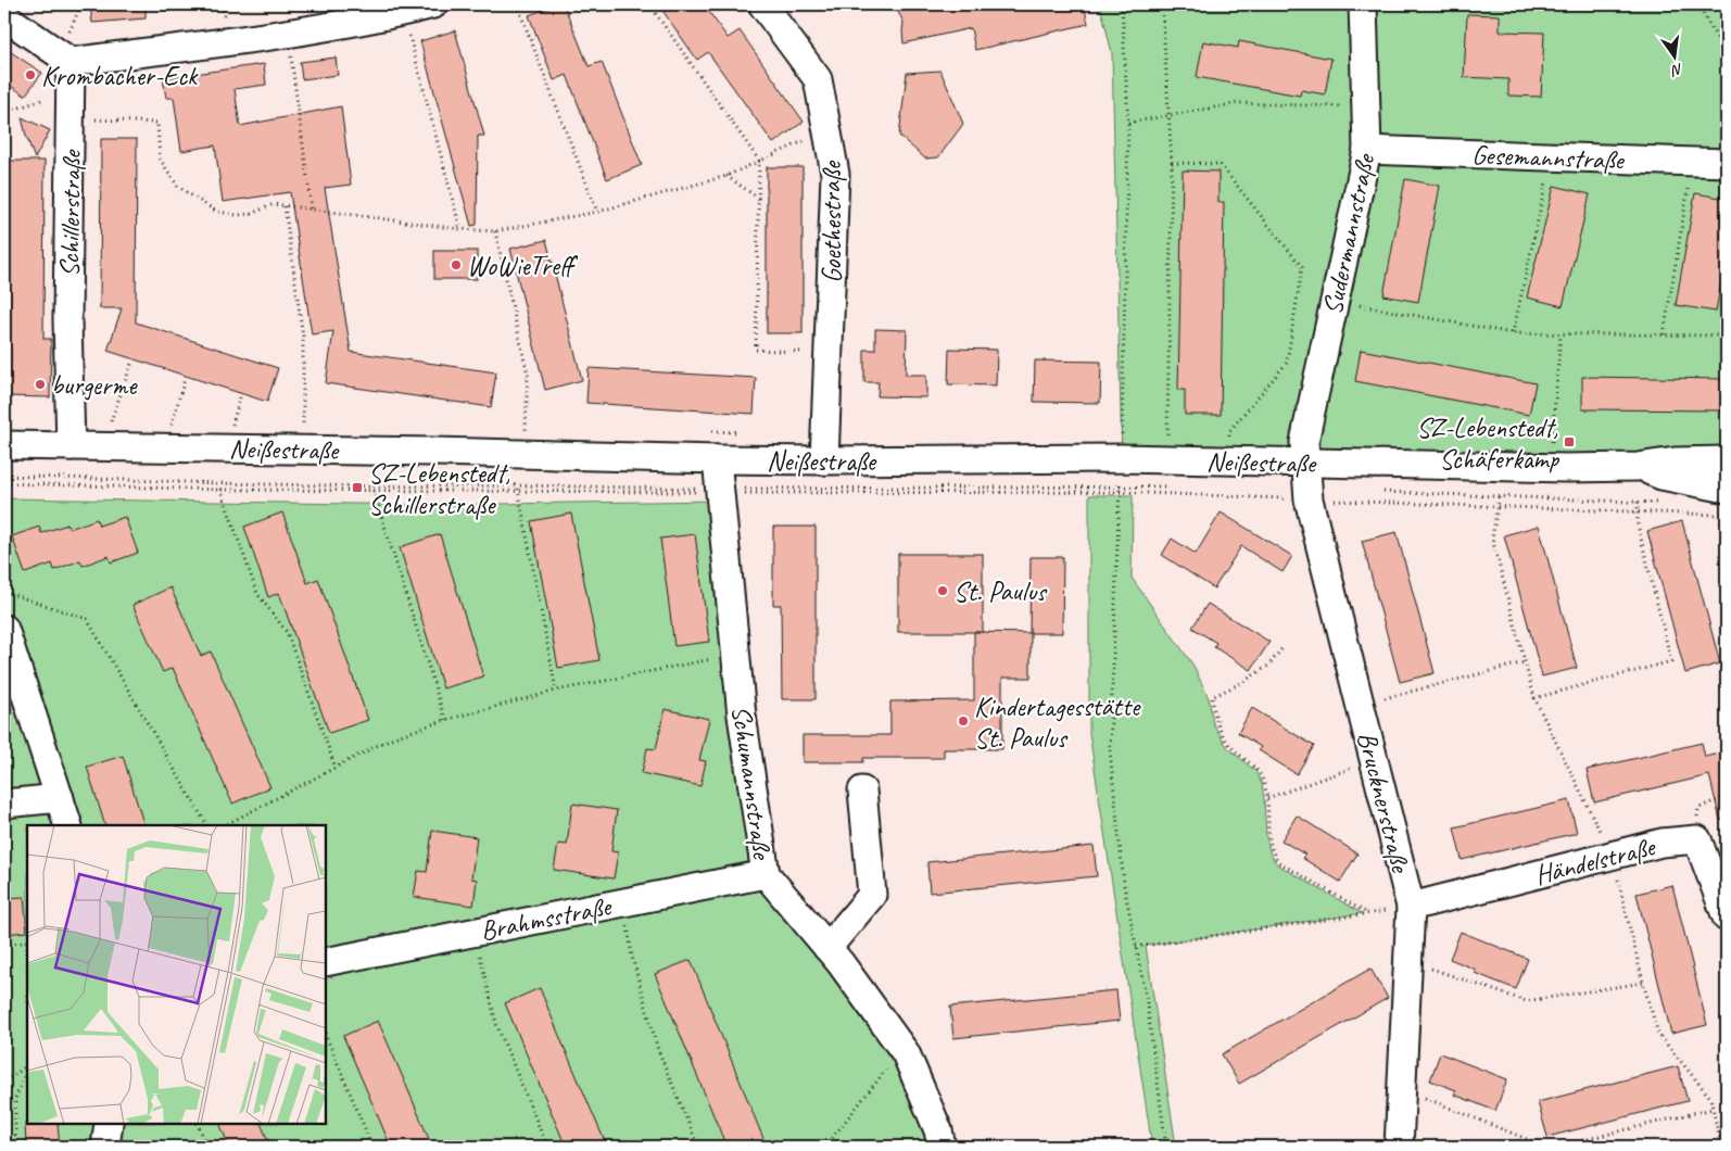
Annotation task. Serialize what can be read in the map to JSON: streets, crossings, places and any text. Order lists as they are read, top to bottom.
{
  "streets": {
    "street": [
      "Gesemannstraße",
      "Schillerstraße",
      "Goethestraße",
      "Sudermannstraße",
      "Neißestraße",
      "Schumannstraße",
      "Brucknerstraße",
      "Händelstraße",
      "Brahmsstraße"
    ]
  },
  "crossings": [
    ["Gesemannstraße", "Sudermannstraße"],
    ["Schillerstraße", "Neißestraße"],
    ["Goethestraße", "Neißestraße"],
    ["Sudermannstraße", "Neißestraße"],
    ["Sudermannstraße", "Brucknerstraße"],
    ["Neißestraße", "Schumannstraße"],
    ["Neißestraße", "Brucknerstraße"],
    ["Schumannstraße", "Brahmsstraße"],
    ["Brucknerstraße", "Händelstraße"]
  ],
  "places": {
    "other": [
      "Krombacher-Eck",
      "WoWieTreff",
      "burgerme",
      "St. Paulus",
      "Kindertagesstätte St. Paulus"
    ],
    "transit": ["SZ-Lebenstedt, Schäferkamp", "SZ-Lebenstedt, Schillerstraße"]
  },
  "north": "bottom"
}
